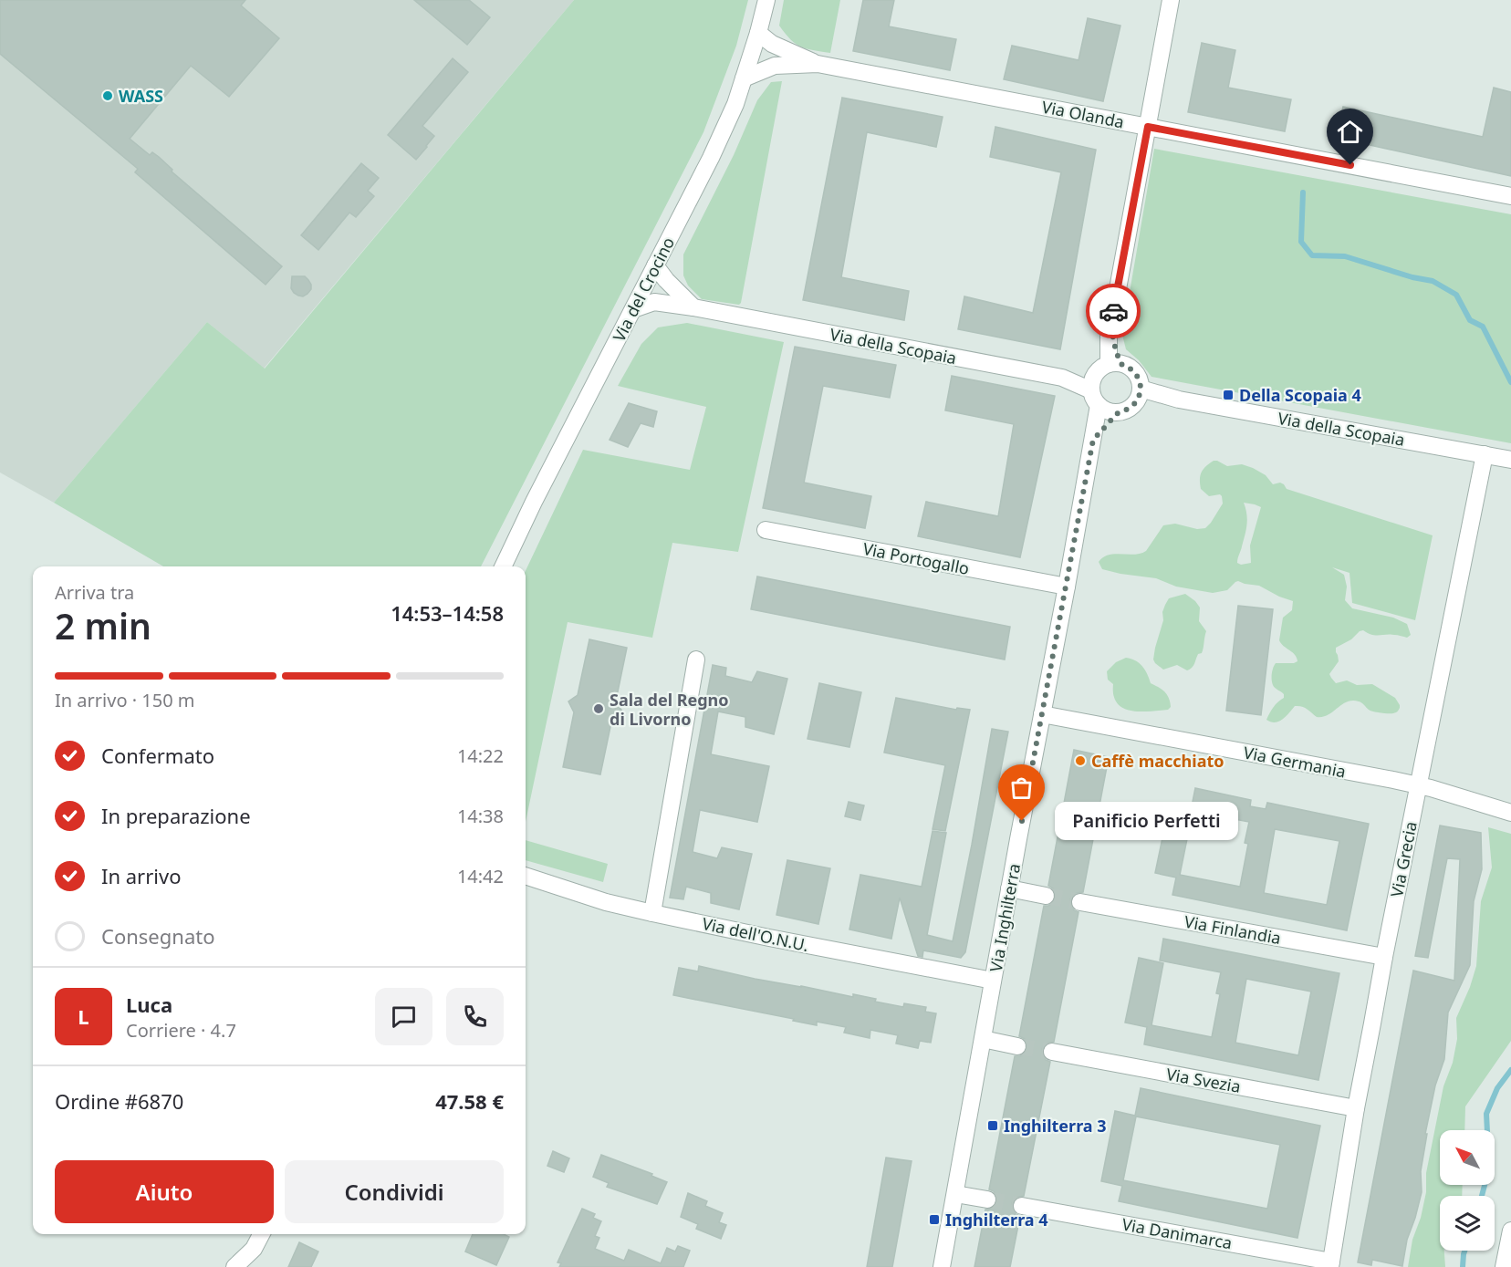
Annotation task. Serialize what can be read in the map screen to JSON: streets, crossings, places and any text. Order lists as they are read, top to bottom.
{
  "streets": {
    "street": [
      "Via Olanda",
      "Via del Crocino",
      "Via della Scopaia",
      "Via Portogallo",
      "Via Germania",
      "Via Grecia",
      "Via Inghilterra",
      "Via Finlandia",
      "Via dell'O.N.U.",
      "Via Svezia",
      "Via Danimarca"
    ]
  },
  "crossings": [
    ["Via Olanda", "Via del Crocino"],
    ["Via Olanda", "Via Inghilterra"],
    ["Via del Crocino", "Via della Scopaia"],
    ["Via della Scopaia", "Via Grecia"],
    ["Via della Scopaia", "Via Inghilterra"],
    ["Via Portogallo", "Via Inghilterra"],
    ["Via Germania", "Via Grecia"],
    ["Via Germania", "Via Inghilterra"],
    ["Via Grecia", "Via Finlandia"],
    ["Via Grecia", "Via Svezia"],
    ["Via Grecia", "Via Danimarca"],
    ["Via Inghilterra", "Via dell'O.N.U."]
  ],
  "places": {
    "other": [
      "WASS",
      "Sala del Regno di Livorno",
      "Caffè macchiato",
      "Panificio Perfetti"
    ],
    "transit": ["Della Scopaia 4", "Inghilterra 3", "Inghilterra 4"]
  },
  "north": "top left",
  "page": {
    "heading": ["2 min", "Arriva tra", "14:53–14:58"],
    "panel": [
      "Luca",
      "Corriere · 4.7",
      "Ordine #6870",
      "47.58 €"
    ],
    "bar": "In arrivo · 150 m",
    "list": [
      ["Confermato", "14:22"],
      ["In preparazione", "14:38"],
      ["In arrivo", "14:42"],
      "Consegnato"
    ],
    "bubble": "Panificio Perfetti",
    "round": "L",
    "buttons": ["Aiuto", "Condividi"]
  }
}
